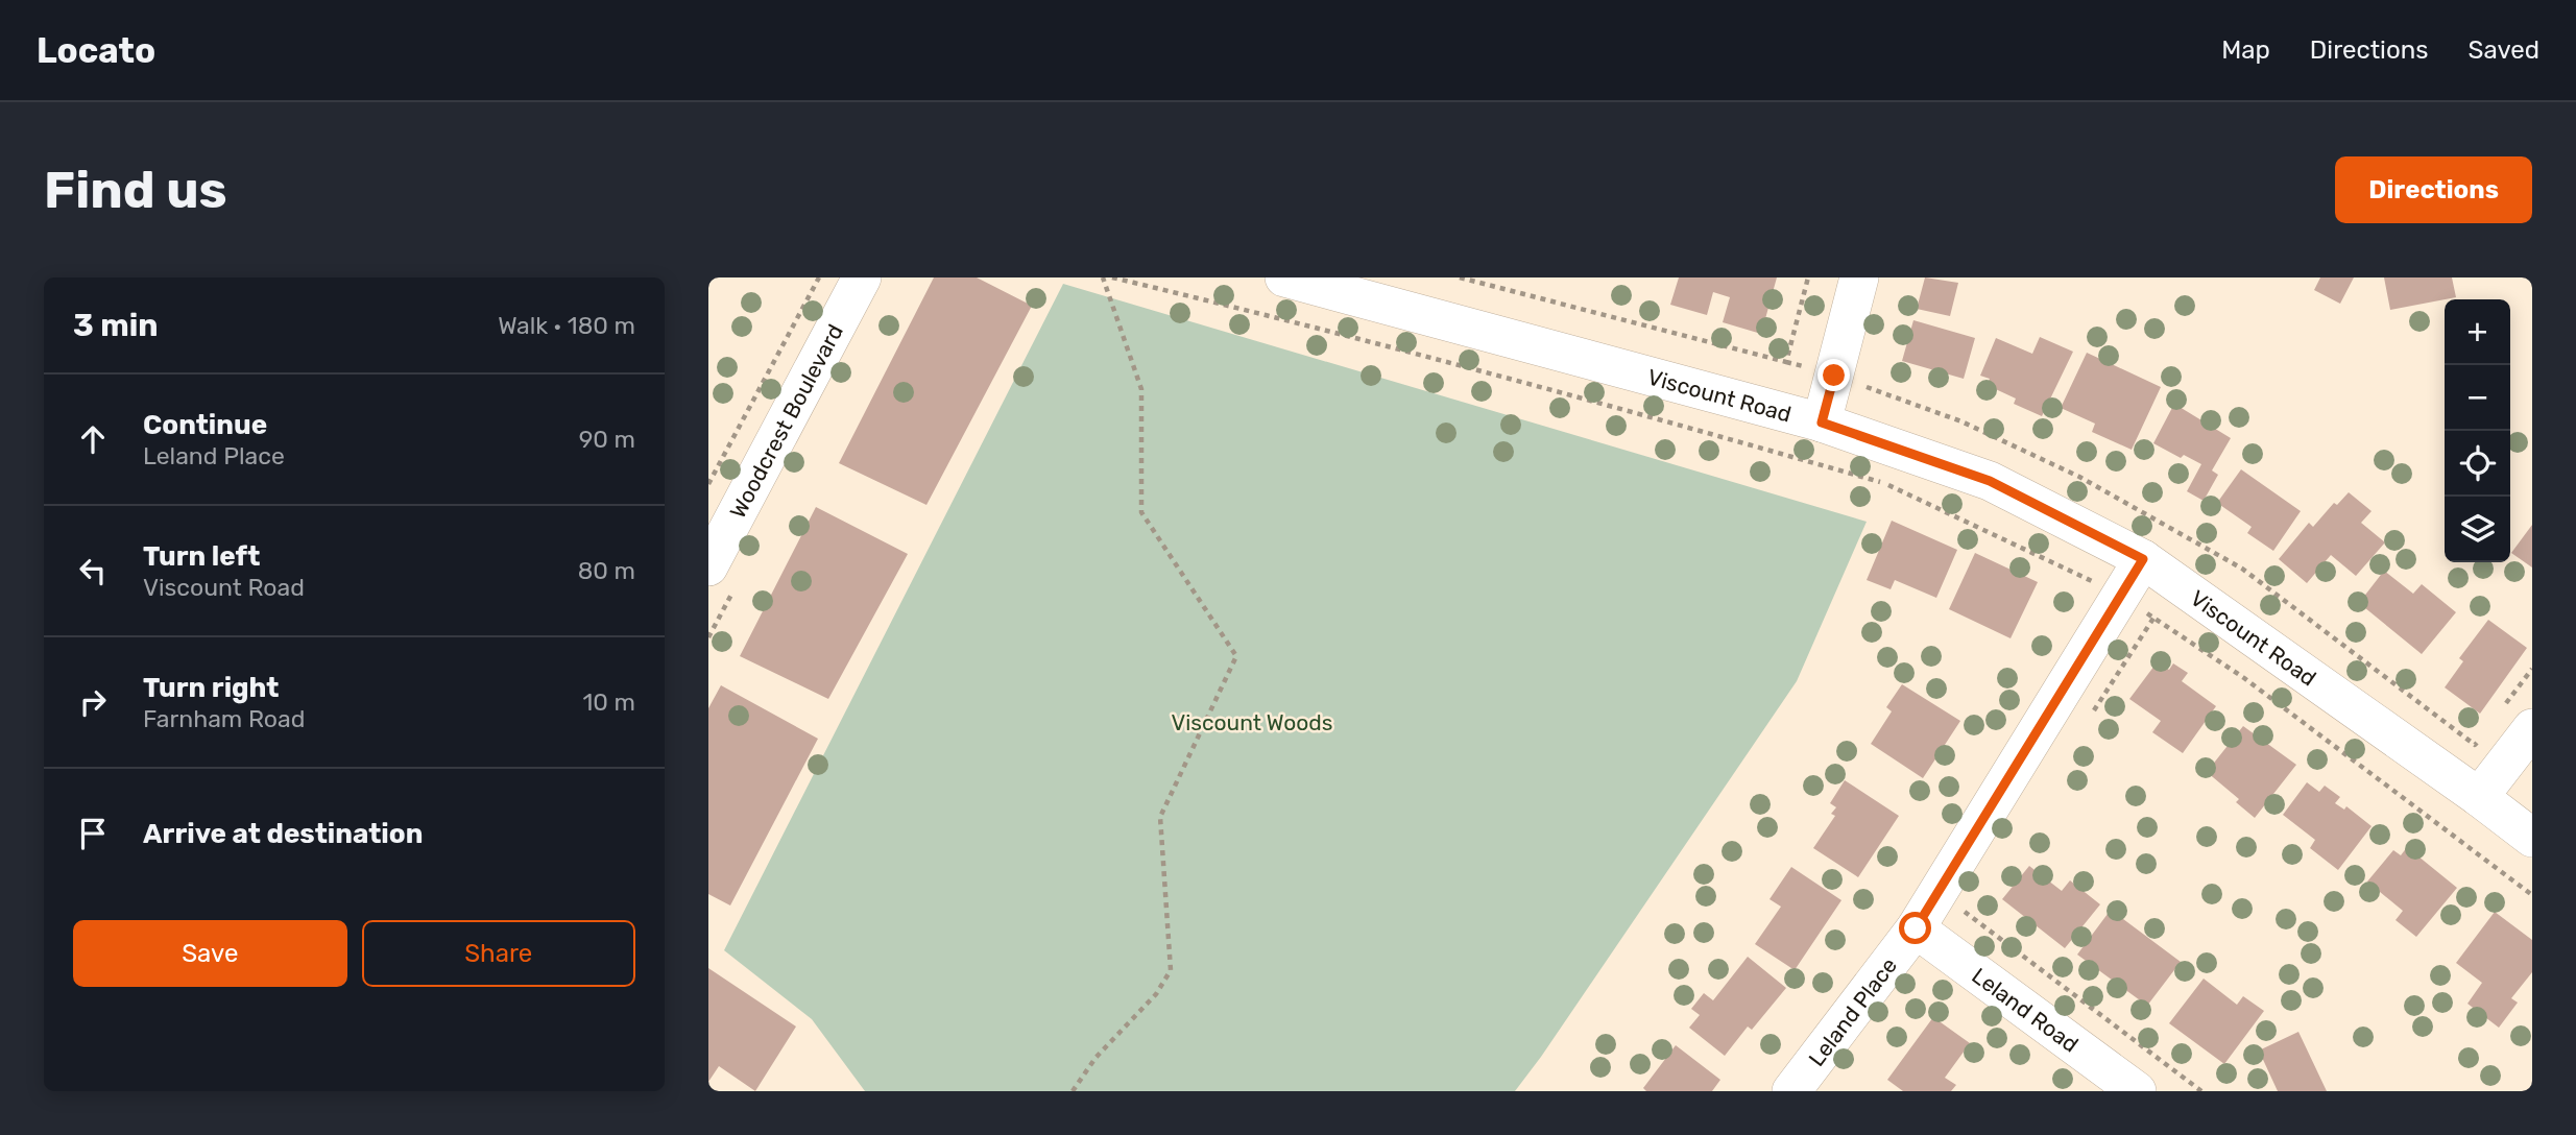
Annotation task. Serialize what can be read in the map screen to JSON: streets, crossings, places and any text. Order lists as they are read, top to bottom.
{
  "streets": {
    "street": [
      "Viscount Road",
      "Woodcrest Boulevard",
      "Leland Road",
      "Leland Place"
    ]
  },
  "crossings": [
    ["Viscount Road", "Leland Place"],
    ["Leland Road", "Leland Place"]
  ],
  "parks": ["Viscount Woods"],
  "page": {
    "header": "Locato",
    "nav": ["Map", "Directions", "Saved"],
    "buttons": [
      "Directions",
      ["Save", "Share"]
    ],
    "title": "Find us",
    "heading": ["3 min", "Walk · 180 m"],
    "map_buttons": ["+", "−"],
    "list": [
      ["Continue", "Leland Place", "90 m"],
      ["Turn left", "Viscount Road", "80 m"],
      ["Turn right", "Farnham Road", "10 m"],
      "Arrive at destination"
    ]
  }
}
